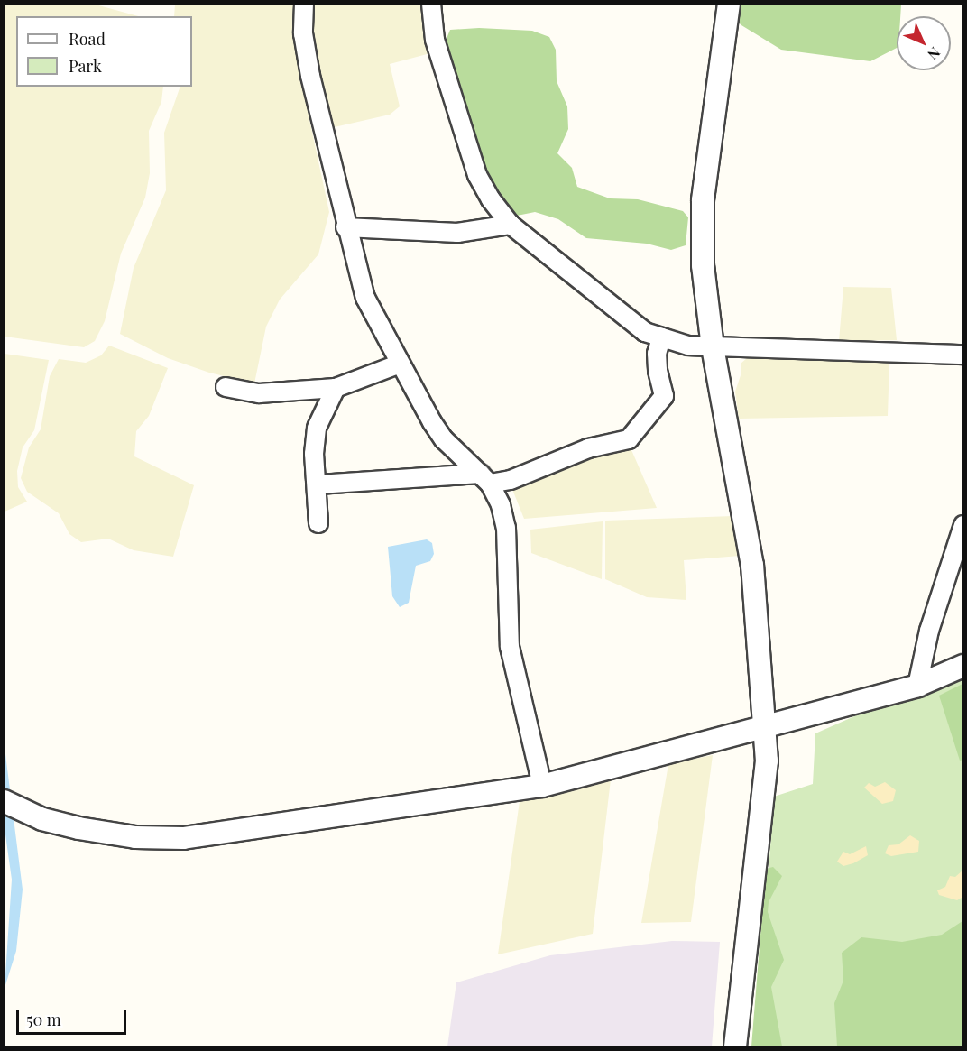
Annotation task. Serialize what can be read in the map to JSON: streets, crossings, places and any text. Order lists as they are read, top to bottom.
{
  "legend": ["Road", "Park"],
  "scale_bar": "50 m",
  "north": "bottom right"
}
